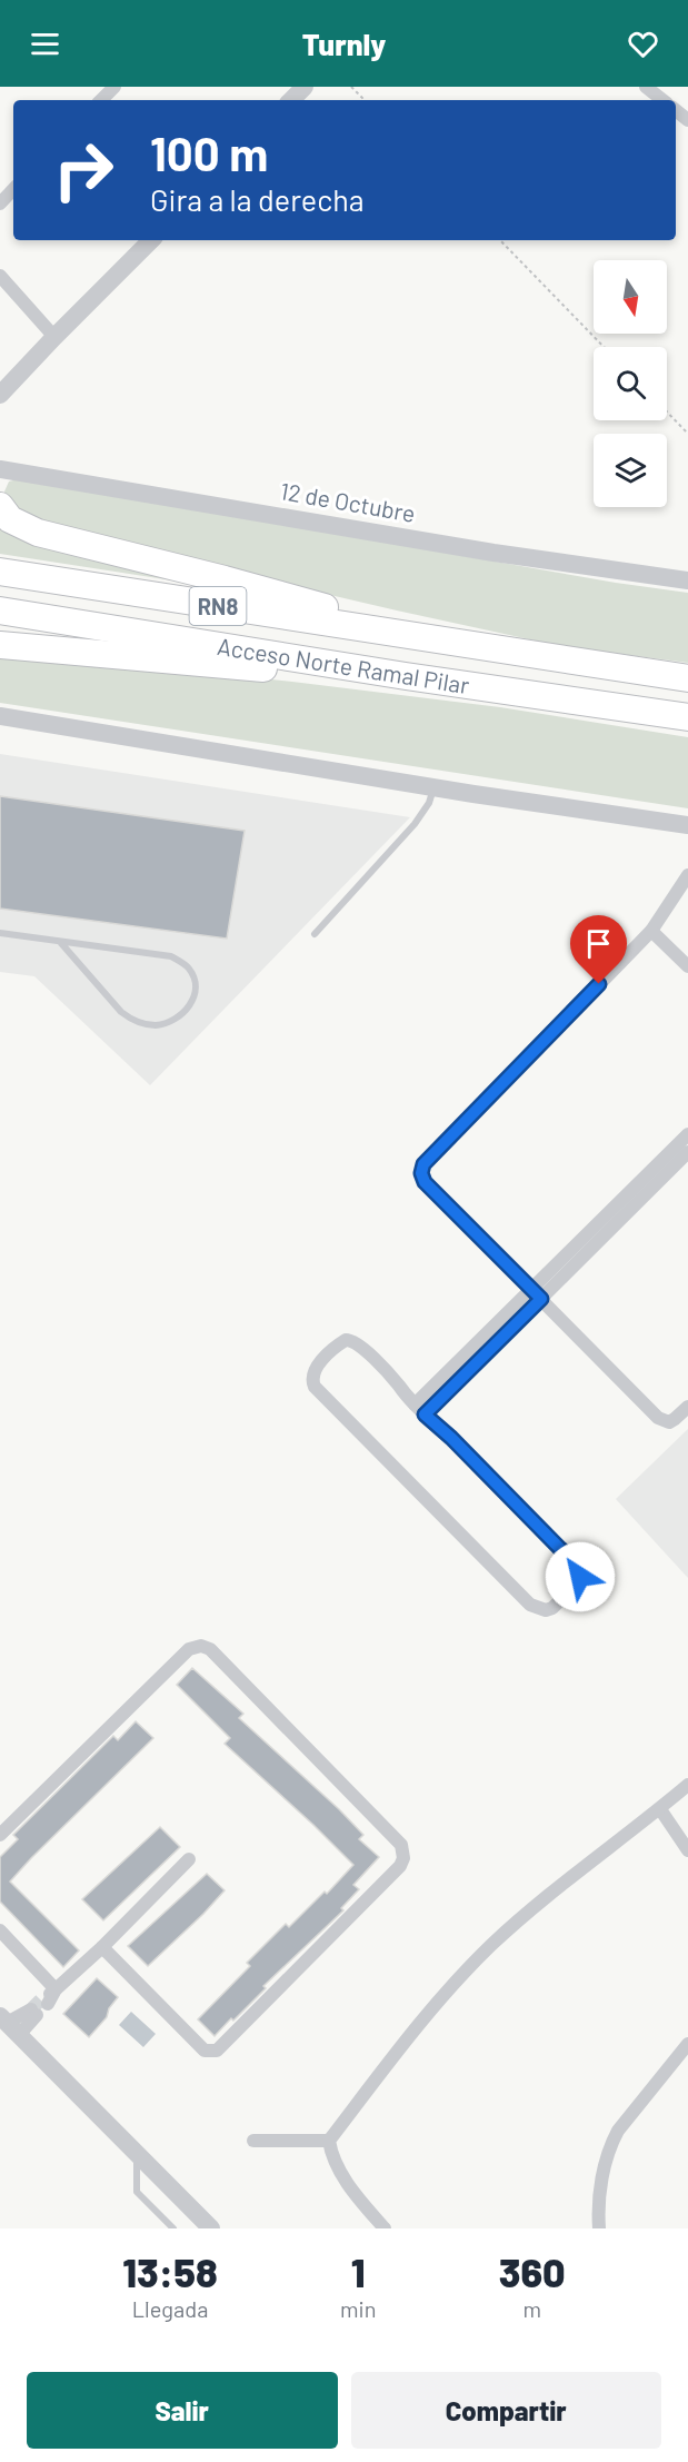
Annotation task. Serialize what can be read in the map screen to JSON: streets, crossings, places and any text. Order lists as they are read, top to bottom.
{
  "streets": {
    "highway": ["RN8", "Acceso Norte Ramal Pilar"],
    "street": ["12 de Octubre"]
  },
  "north": "bottom",
  "page": {
    "header": "Turnly",
    "turn": ["100 m", "Gira a la derecha"],
    "eta": [
      "13:58",
      "Llegada",
      "1",
      "min",
      "360",
      "m"
    ],
    "buttons": ["Salir", "Compartir"]
  }
}
